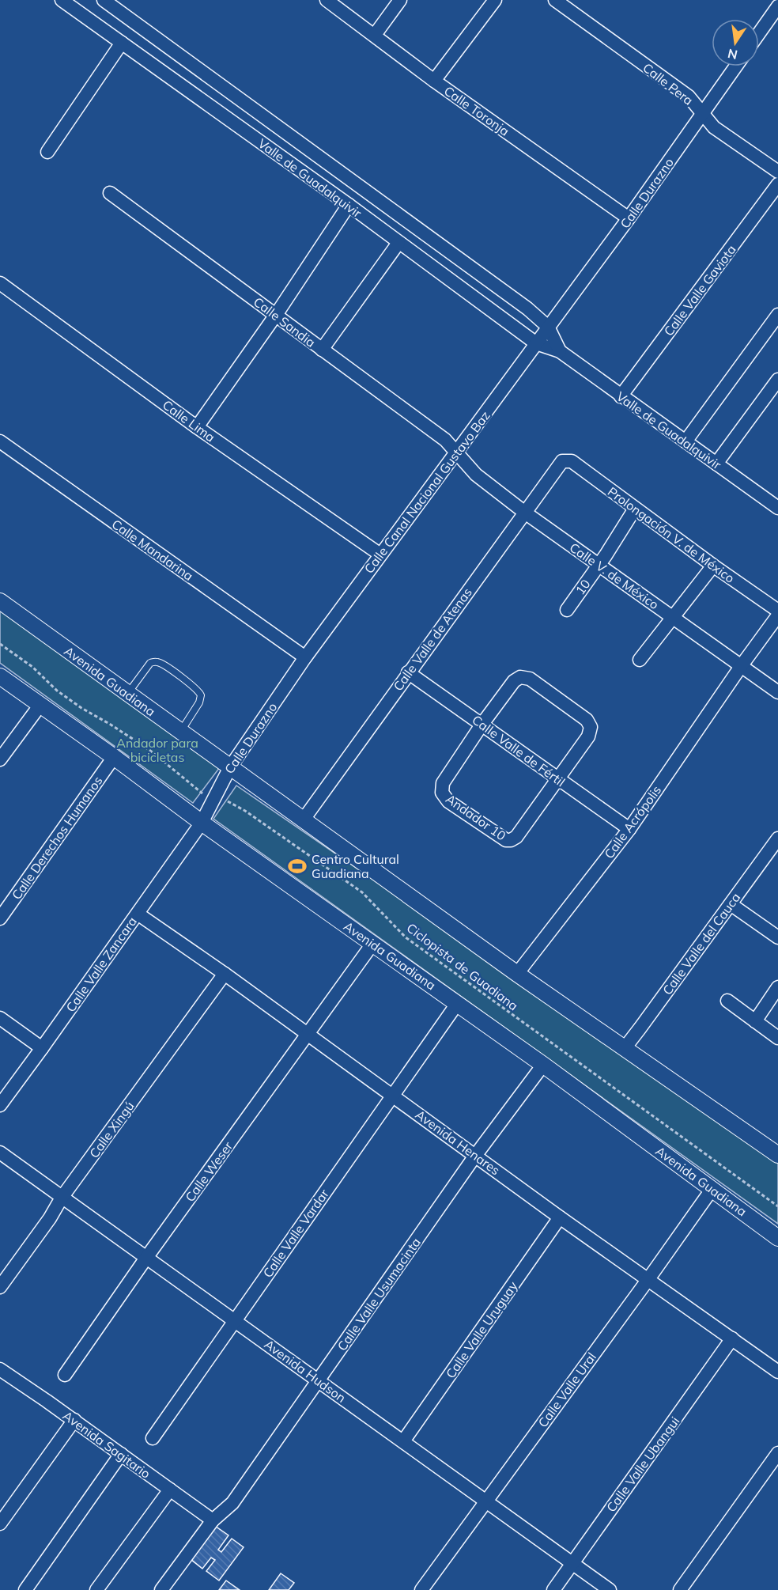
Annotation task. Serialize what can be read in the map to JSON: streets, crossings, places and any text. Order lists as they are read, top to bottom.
{
  "streets": {
    "street": [
      "Calle Pera",
      "Calle Toronja",
      "Valle de Guadalquivir",
      "Calle Durazno",
      "Calle Valle Gaviota",
      "Calle Sandia",
      "Calle Lima",
      "Calle Canal Nacional Gustavo Baz",
      "Prolongación V. de México",
      "Calle Mandarina",
      "Calle V. de México",
      "10",
      "Calle Valle de Atenas",
      "Avenida Guadiana",
      "Calle Valle de Fértil",
      "Andador 10",
      "Calle Acrópolis",
      "Calle Derechos Humanos",
      "Calle Valle del Cauca",
      "Calle Valle Zancara",
      "Calle Xingú",
      "Avenida Henares",
      "Calle Weser",
      "Calle Valle Vardar",
      "Calle Valle Usumacinta",
      "Calle Valle Uruguay",
      "Avenida Hudson",
      "Calle Valle Ural",
      "Avenida Sagitario",
      "Calle Valle Ubangui"
    ],
    "path": ["Ciclopista de Guadiana"]
  },
  "crossings": [
    ["Calle Pera", "Calle Durazno"],
    ["Calle Toronja", "Calle Durazno"],
    ["Valle de Guadalquivir", "Calle Durazno"],
    ["Valle de Guadalquivir", "Calle Valle Gaviota"],
    ["Valle de Guadalquivir", "Calle Canal Nacional Gustavo Baz"],
    ["Calle Durazno", "Calle Canal Nacional Gustavo Baz"],
    ["Calle Durazno", "Calle Mandarina"],
    ["Calle Durazno", "Avenida Guadiana"],
    ["Calle Durazno", "Calle Valle Zancara"],
    ["Calle Durazno", "Ciclopista de Guadiana"],
    ["Calle Sandia", "Calle Canal Nacional Gustavo Baz"],
    ["Calle Sandia", "Calle V. de México"],
    ["Calle Lima", "Calle Canal Nacional Gustavo Baz"],
    ["Calle Canal Nacional Gustavo Baz", "Calle Mandarina"],
    ["Calle Canal Nacional Gustavo Baz", "Calle V. de México"],
    ["Prolongación V. de México", "10"],
    ["Prolongación V. de México", "Calle Valle de Atenas"],
    ["Calle V. de México", "10"],
    ["Calle V. de México", "Calle Valle de Atenas"],
    ["Calle V. de México", "Calle Acrópolis"],
    ["Calle Valle de Atenas", "Avenida Guadiana"],
    ["Calle Valle de Atenas", "Calle Valle de Fértil"],
    ["Avenida Guadiana", "Calle Acrópolis"],
    ["Avenida Guadiana", "Calle Derechos Humanos"],
    ["Avenida Guadiana", "Calle Valle del Cauca"],
    ["Avenida Guadiana", "Calle Valle Zancara"],
    ["Avenida Guadiana", "Calle Weser"],
    ["Avenida Guadiana", "Calle Valle Vardar"],
    ["Avenida Guadiana", "Calle Valle Usumacinta"],
    ["Avenida Guadiana", "Calle Valle Ural"],
    ["Calle Valle de Fértil", "Andador 10"],
    ["Calle Valle de Fértil", "Calle Acrópolis"],
    ["Calle Valle Zancara", "Avenida Henares"],
    ["Calle Xingú", "Avenida Henares"],
    ["Calle Xingú", "Avenida Hudson"],
    ["Avenida Henares", "Calle Weser"],
    ["Avenida Henares", "Calle Valle Vardar"],
    ["Avenida Henares", "Calle Valle Usumacinta"],
    ["Avenida Henares", "Calle Valle Uruguay"],
    ["Avenida Henares", "Calle Valle Ural"],
    ["Avenida Henares", "Calle Valle Ubangui"],
    ["Calle Weser", "Avenida Hudson"],
    ["Calle Valle Vardar", "Avenida Hudson"],
    ["Calle Valle Usumacinta", "Avenida Hudson"],
    ["Calle Valle Usumacinta", "Avenida Sagitario"],
    ["Calle Valle Uruguay", "Avenida Hudson"],
    ["Avenida Hudson", "Calle Valle Ural"],
    ["Avenida Hudson", "Calle Valle Ubangui"]
  ],
  "parks": ["Andador para bicicletas"],
  "places": {
    "sports": ["Centro Cultural Guadiana"]
  },
  "north": "bottom"
}
